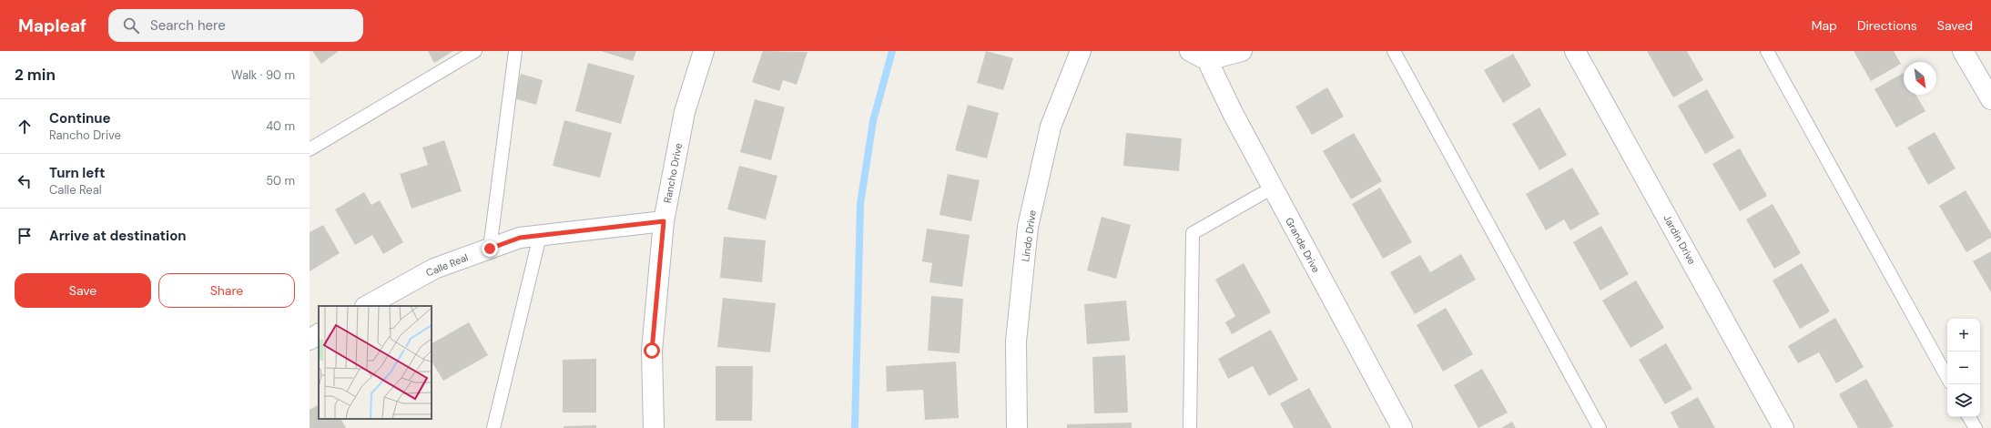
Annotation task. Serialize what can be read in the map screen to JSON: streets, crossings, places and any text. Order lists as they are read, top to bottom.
{
  "streets": {
    "street": [
      "Rancho Drive",
      "Lindo Drive",
      "Jardin Drive",
      "Grande Drive",
      "Calle Real"
    ]
  },
  "crossings": [
    ["Rancho Drive", "Calle Real"]
  ],
  "north": "bottom right",
  "page": {
    "header": "Mapleaf",
    "search": "Search here",
    "nav": ["Map", "Directions", "Saved"],
    "heading": ["2 min", "Walk · 90 m"],
    "list": [
      ["Continue", "Rancho Drive", "40 m"],
      ["Turn left", "Calle Real", "50 m"],
      "Arrive at destination"
    ],
    "buttons": ["Save", "Share"],
    "map_buttons": ["+", "−"]
  }
}
